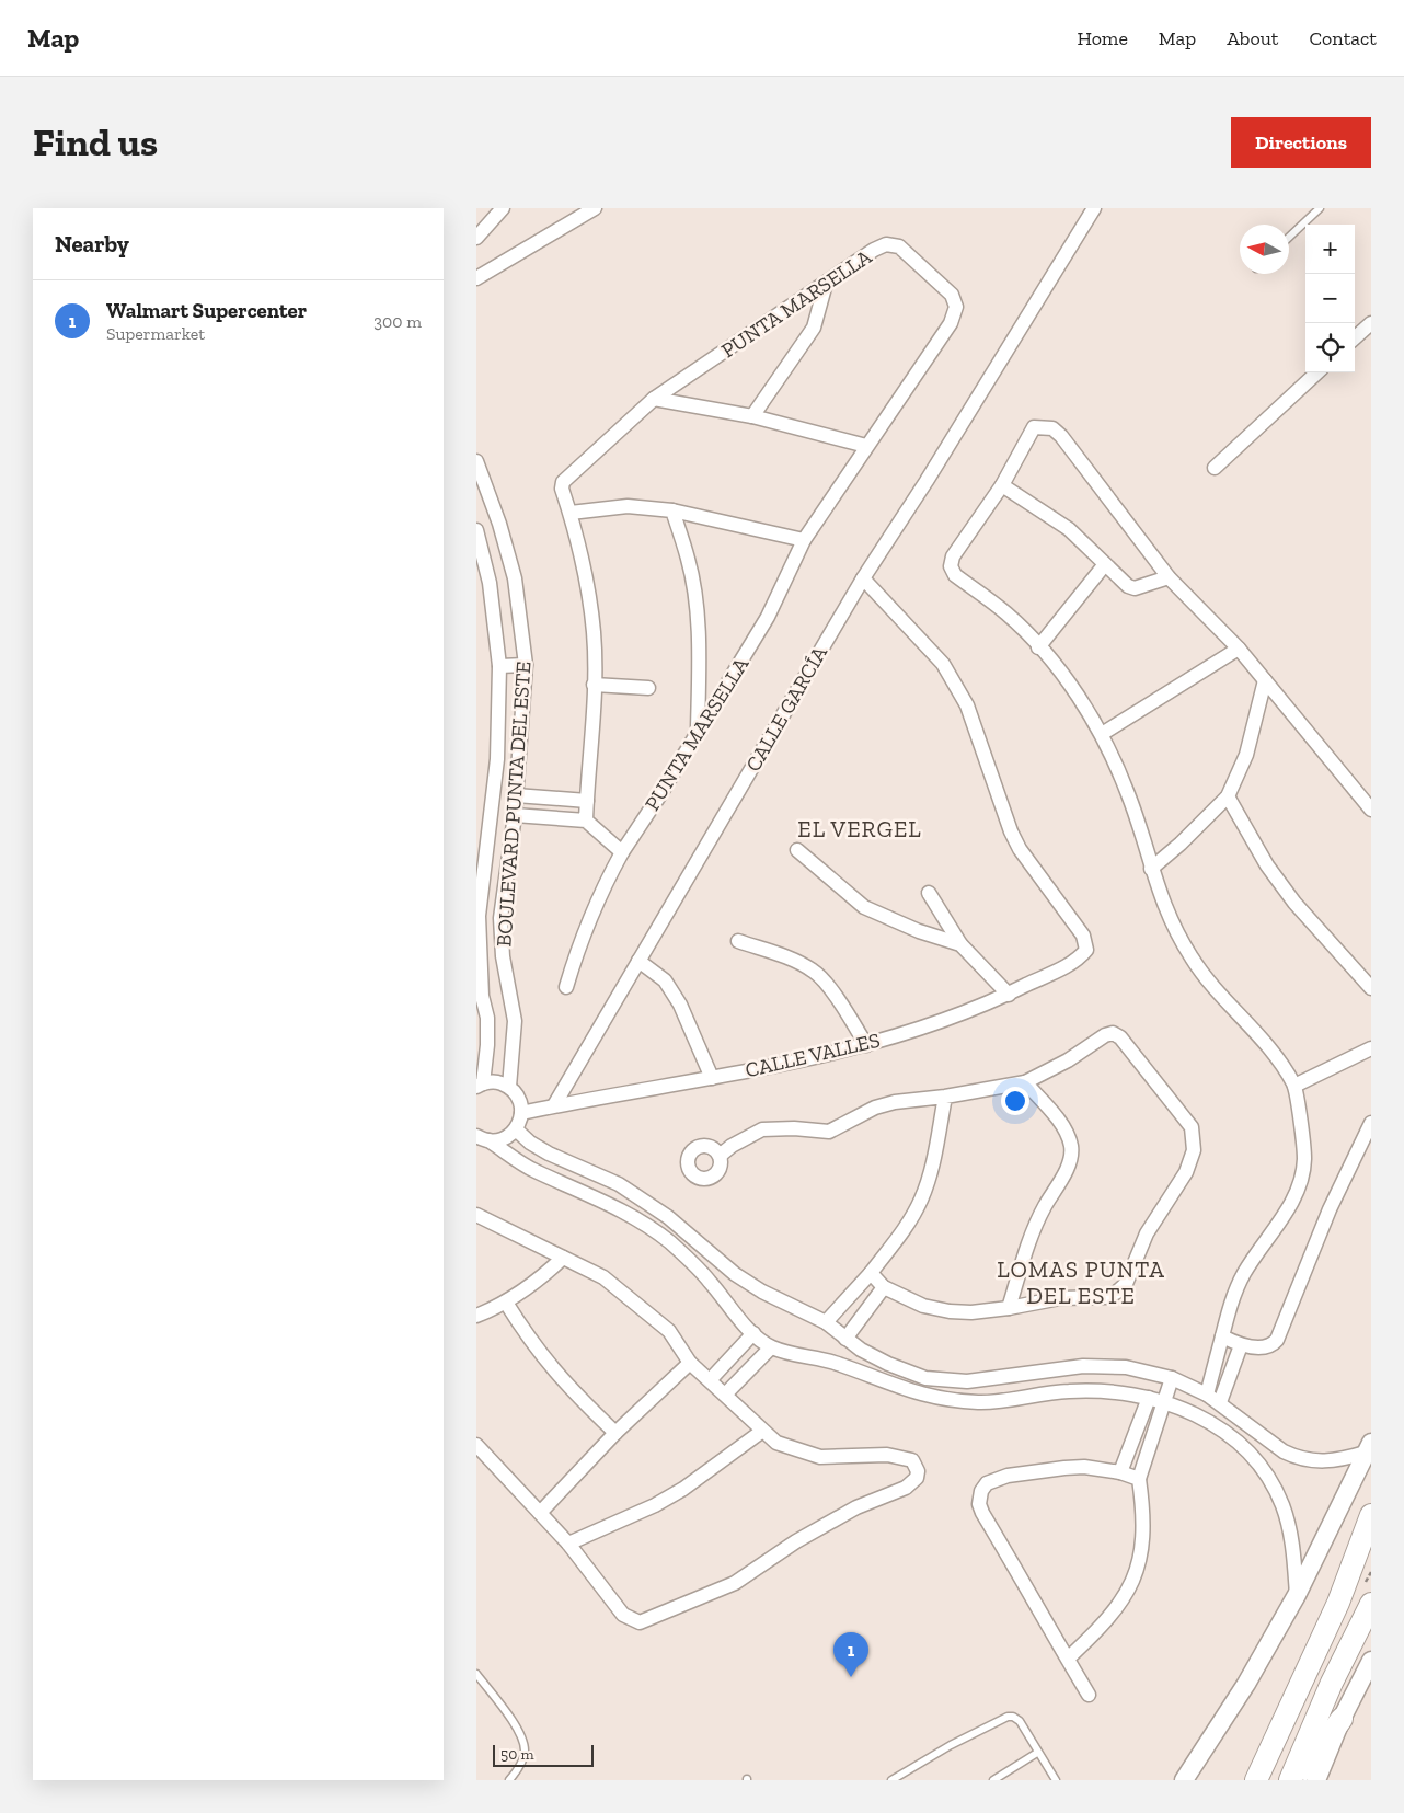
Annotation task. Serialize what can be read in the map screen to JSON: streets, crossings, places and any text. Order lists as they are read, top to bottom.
{
  "streets": {
    "street": [
      "PUNTA MARSELLA",
      "CALLE GARCÍA",
      "BOULEVARD PUNTA DEL ESTE",
      "CALLE VALLES"
    ]
  },
  "crossings": [
    ["CALLE GARCÍA", "CALLE VALLES"]
  ],
  "districts": ["EL VERGEL", "LOMAS PUNTA DEL ESTE"],
  "scale_bar": "50 m",
  "north": "left",
  "page": {
    "header": "Map",
    "nav": [
      "Home",
      "Map",
      "About",
      "Contact"
    ],
    "buttons": "Directions",
    "title": "Find us",
    "heading": "Nearby",
    "map_buttons": ["+", "−"],
    "list": [
      {
        "mark": "1",
        "name": "Walmart Supercenter",
        "note": "Supermarket",
        "value": "300 m"
      }
    ],
    "pins": "1",
    "scale": "50 m"
  }
}
